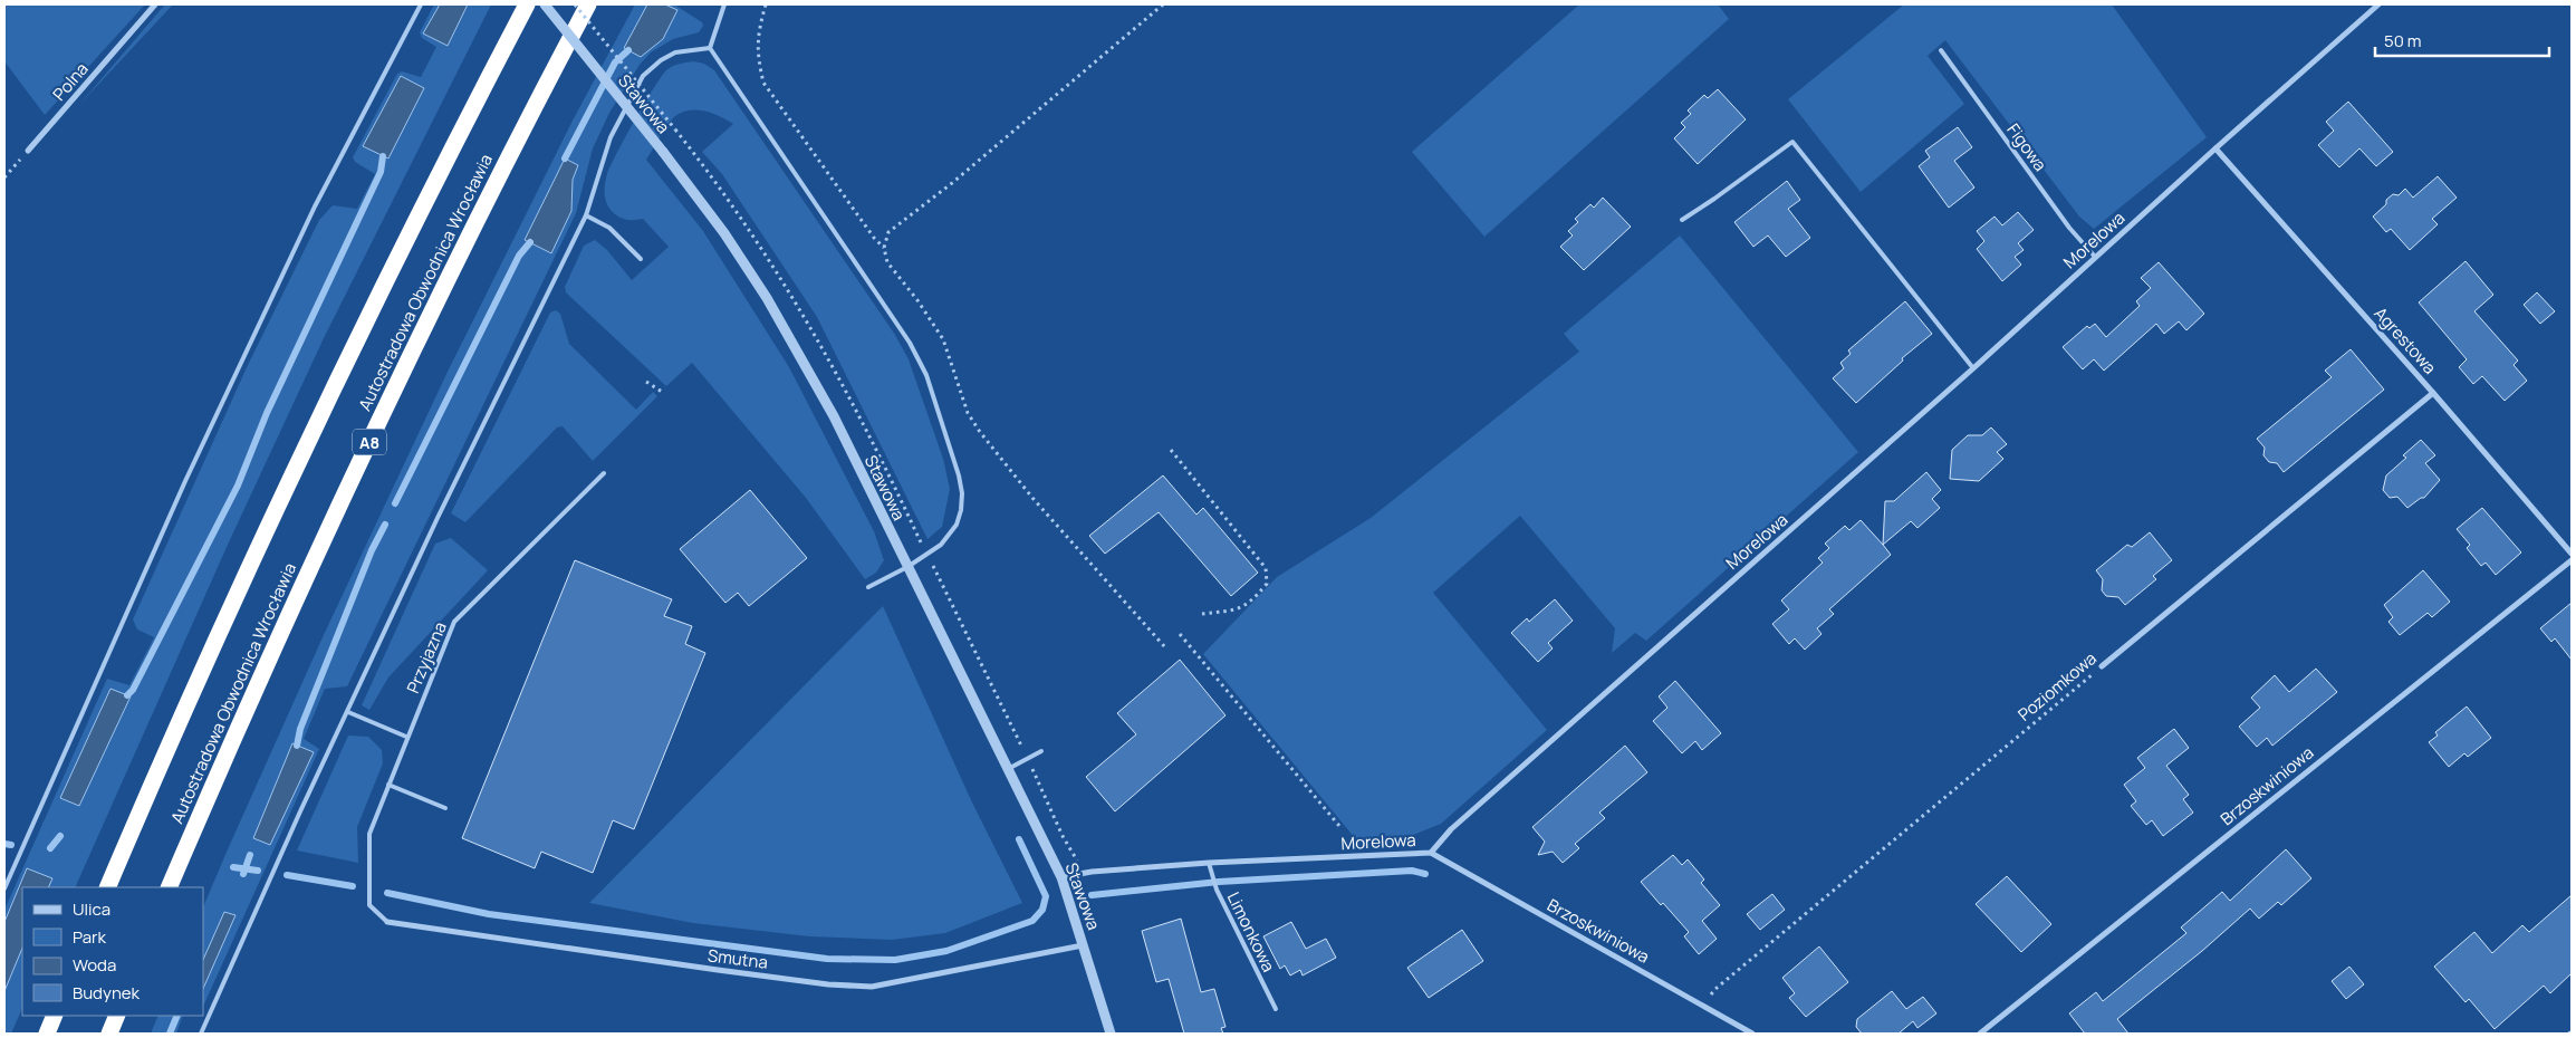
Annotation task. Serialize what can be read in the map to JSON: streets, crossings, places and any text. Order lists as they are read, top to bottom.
{
  "streets": {
    "highway": ["Autostradowa Obwodnica Wrocławia", "A8"],
    "street": [
      "Polna",
      "Stawowa",
      "Morelowa",
      "Agrestowa",
      "Poziomkowa",
      "Brzoskwiniowa",
      "Smutna"
    ],
    "lane": ["Figowa", "Przyjazna", "Limonkowa"]
  },
  "crossings": [
    ["Stawowa", "Morelowa"],
    ["Stawowa", "Smutna"],
    ["Figowa", "Morelowa"],
    ["Morelowa", "Agrestowa"],
    ["Morelowa", "Brzoskwiniowa"],
    ["Morelowa", "Limonkowa"],
    ["Agrestowa", "Poziomkowa"],
    ["Przyjazna", "Smutna"],
    ["Poziomkowa", "Brzoskwiniowa"]
  ],
  "legend": [
    "Ulica",
    "Park",
    "Woda",
    "Budynek"
  ],
  "scale_bar": "50 m"
}
